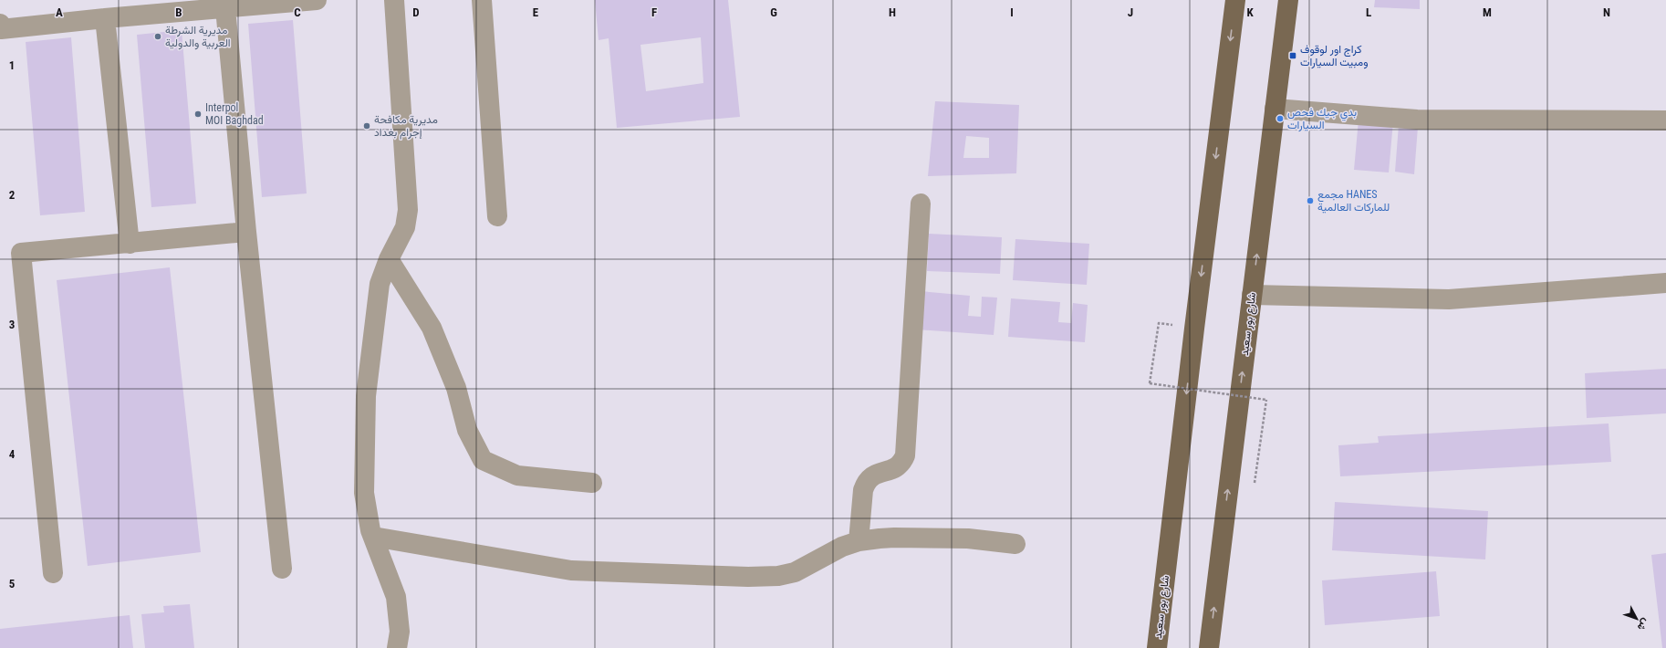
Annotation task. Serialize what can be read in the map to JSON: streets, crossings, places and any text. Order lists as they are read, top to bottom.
{
  "streets": {
    "main road": ["شارع بور سعيد"]
  },
  "places": {
    "other": [
      "مديرية الشرطة العربية والدولية",
      "Interpol MOI Baghdad",
      "بدي جيك فحص السيارات",
      "مديرية مكافحة إجرام بغداد",
      "مجمع HANES للماركات العالمية"
    ],
    "transit": ["كراج اور لوقوف ومبيت السيارات"]
  },
  "north": "bottom right",
  "grid": {
    "columns": [
      "A",
      "B",
      "C",
      "D",
      "E",
      "F",
      "G",
      "H",
      "I",
      "J",
      "K",
      "L",
      "M",
      "N"
    ],
    "rows": [
      "1",
      "2",
      "3",
      "4",
      "5"
    ]
  }
}
